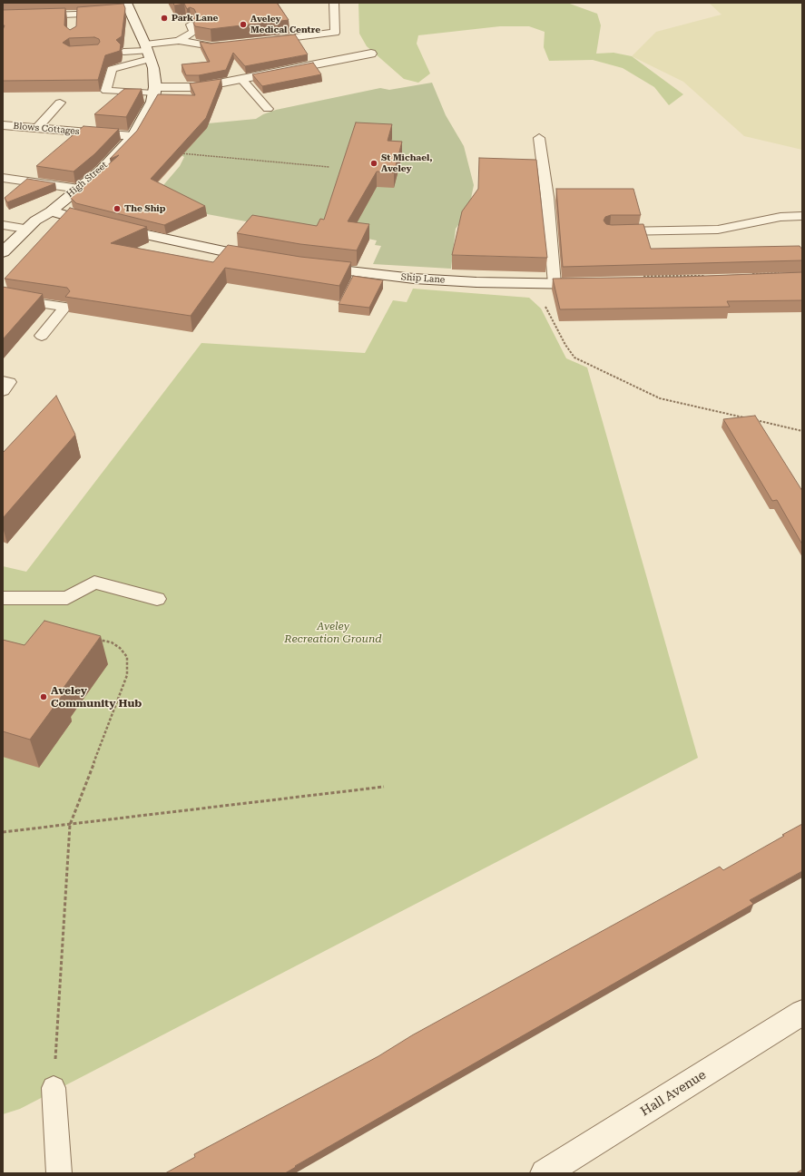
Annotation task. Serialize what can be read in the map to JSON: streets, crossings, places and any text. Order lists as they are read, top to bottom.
{
  "streets": {
    "street": ["High Street", "Ship Lane", "Hall Avenue"],
    "lane": ["Blows Cottages"]
  },
  "crossings": [
    ["Blows Cottages", "High Street"]
  ],
  "parks": ["Aveley Recreation Ground"],
  "places": [
    "Park Lane",
    "Aveley Medical Centre",
    "St Michael, Aveley",
    "The Ship",
    "Aveley Community Hub"
  ]
}
